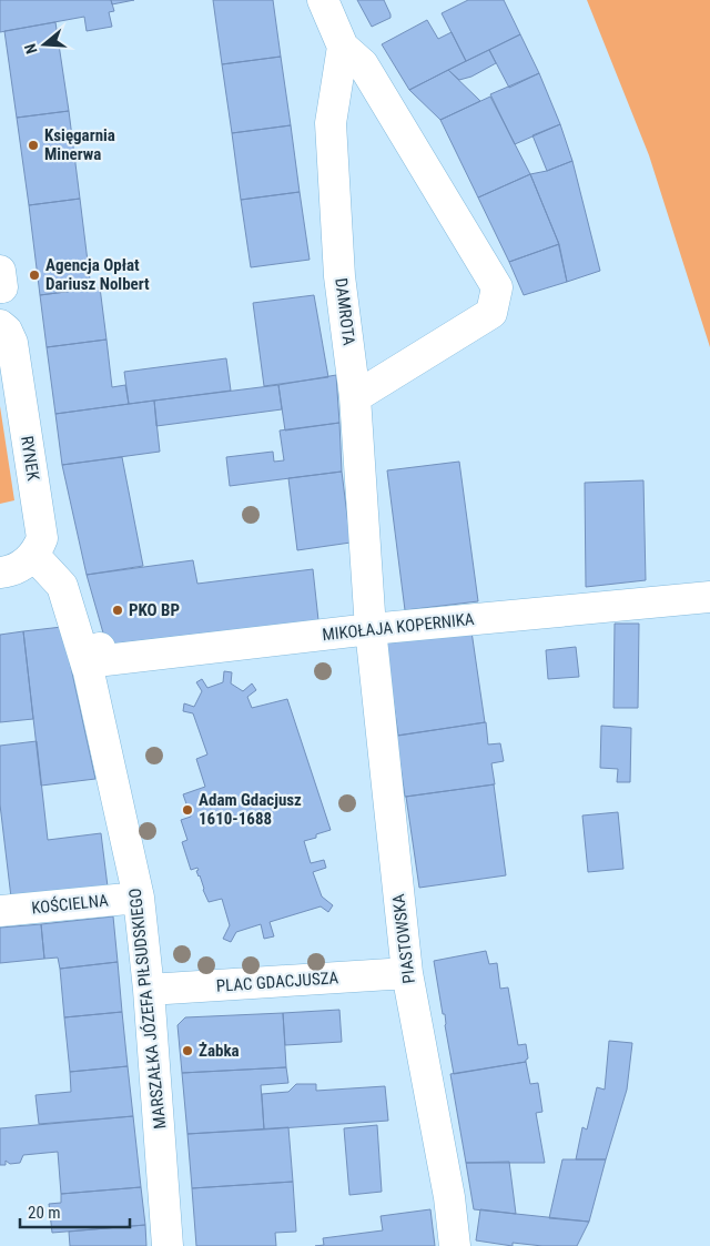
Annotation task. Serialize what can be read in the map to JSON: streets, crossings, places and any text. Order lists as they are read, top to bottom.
{
  "streets": {
    "street": [
      "DAMROTA",
      "RYNEK",
      "MIKOŁAJA KOPERNIKA",
      "KOŚCIELNA",
      "PIASTOWSKA",
      "PLAC GDACJUSZA",
      "MARSZAŁKA JÓZEFA PIŁSUDSKIEGO"
    ]
  },
  "crossings": [
    ["DAMROTA", "MIKOŁAJA KOPERNIKA"],
    ["DAMROTA", "PIASTOWSKA"],
    ["RYNEK", "MARSZAŁKA JÓZEFA PIŁSUDSKIEGO"],
    ["MIKOŁAJA KOPERNIKA", "PIASTOWSKA"],
    ["MIKOŁAJA KOPERNIKA", "MARSZAŁKA JÓZEFA PIŁSUDSKIEGO"],
    ["KOŚCIELNA", "MARSZAŁKA JÓZEFA PIŁSUDSKIEGO"],
    ["PIASTOWSKA", "PLAC GDACJUSZA"],
    ["PLAC GDACJUSZA", "MARSZAŁKA JÓZEFA PIŁSUDSKIEGO"]
  ],
  "places": [
    "Księgarnia Minerwa",
    "Agencja Opłat Dariusz Nolbert",
    "PKO BP",
    "Adam Gdacjusz 1610-1688",
    "Żabka"
  ],
  "scale_bar": "20 m",
  "north": "left"
}
